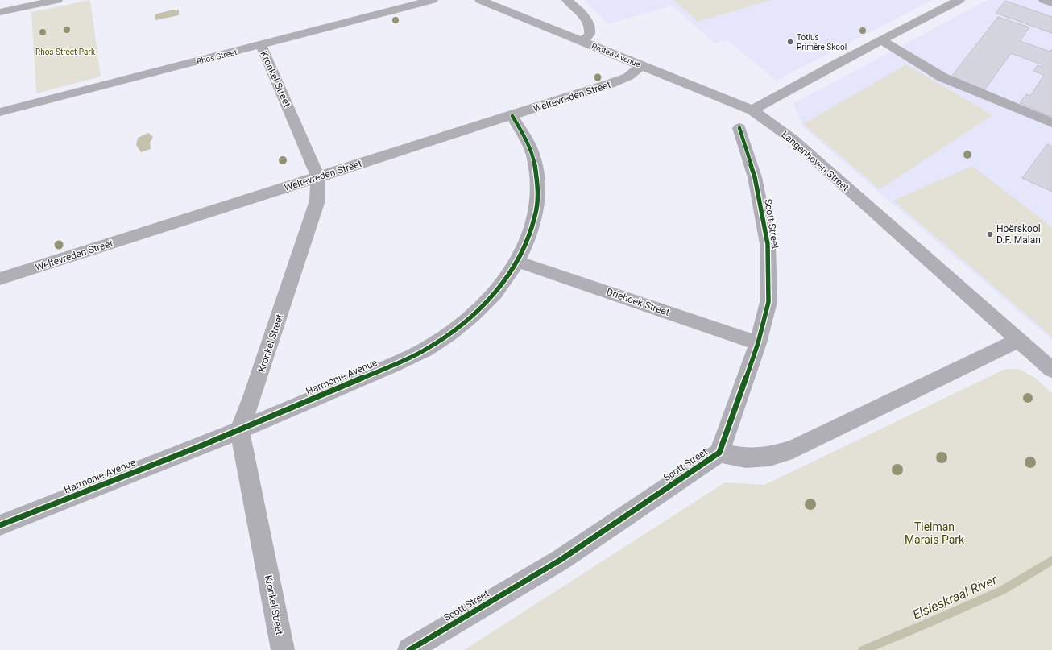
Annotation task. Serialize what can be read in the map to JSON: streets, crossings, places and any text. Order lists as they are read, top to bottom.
{
  "streets": {
    "street": [
      "Protea Avenue",
      "Rhos Street",
      "Kronkel Street",
      "Weltevreden Street",
      "Langenhoven Street",
      "Scott Street",
      "Driehoek Street",
      "Harmonie Avenue"
    ]
  },
  "crossings": [
    ["Protea Avenue", "Weltevreden Street"],
    ["Protea Avenue", "Langenhoven Street"],
    ["Rhos Street", "Kronkel Street"],
    ["Kronkel Street", "Weltevreden Street"],
    ["Kronkel Street", "Harmonie Avenue"],
    ["Weltevreden Street", "Harmonie Avenue"],
    ["Langenhoven Street", "Scott Street"],
    ["Scott Street", "Driehoek Street"],
    ["Driehoek Street", "Harmonie Avenue"]
  ],
  "water": ["Elsieskraal River"],
  "parks": ["Rhos Street Park", "Tielman Marais Park"],
  "places": ["Totius Primêre Skool", "Hoërskool D.F. Malan"]
}
